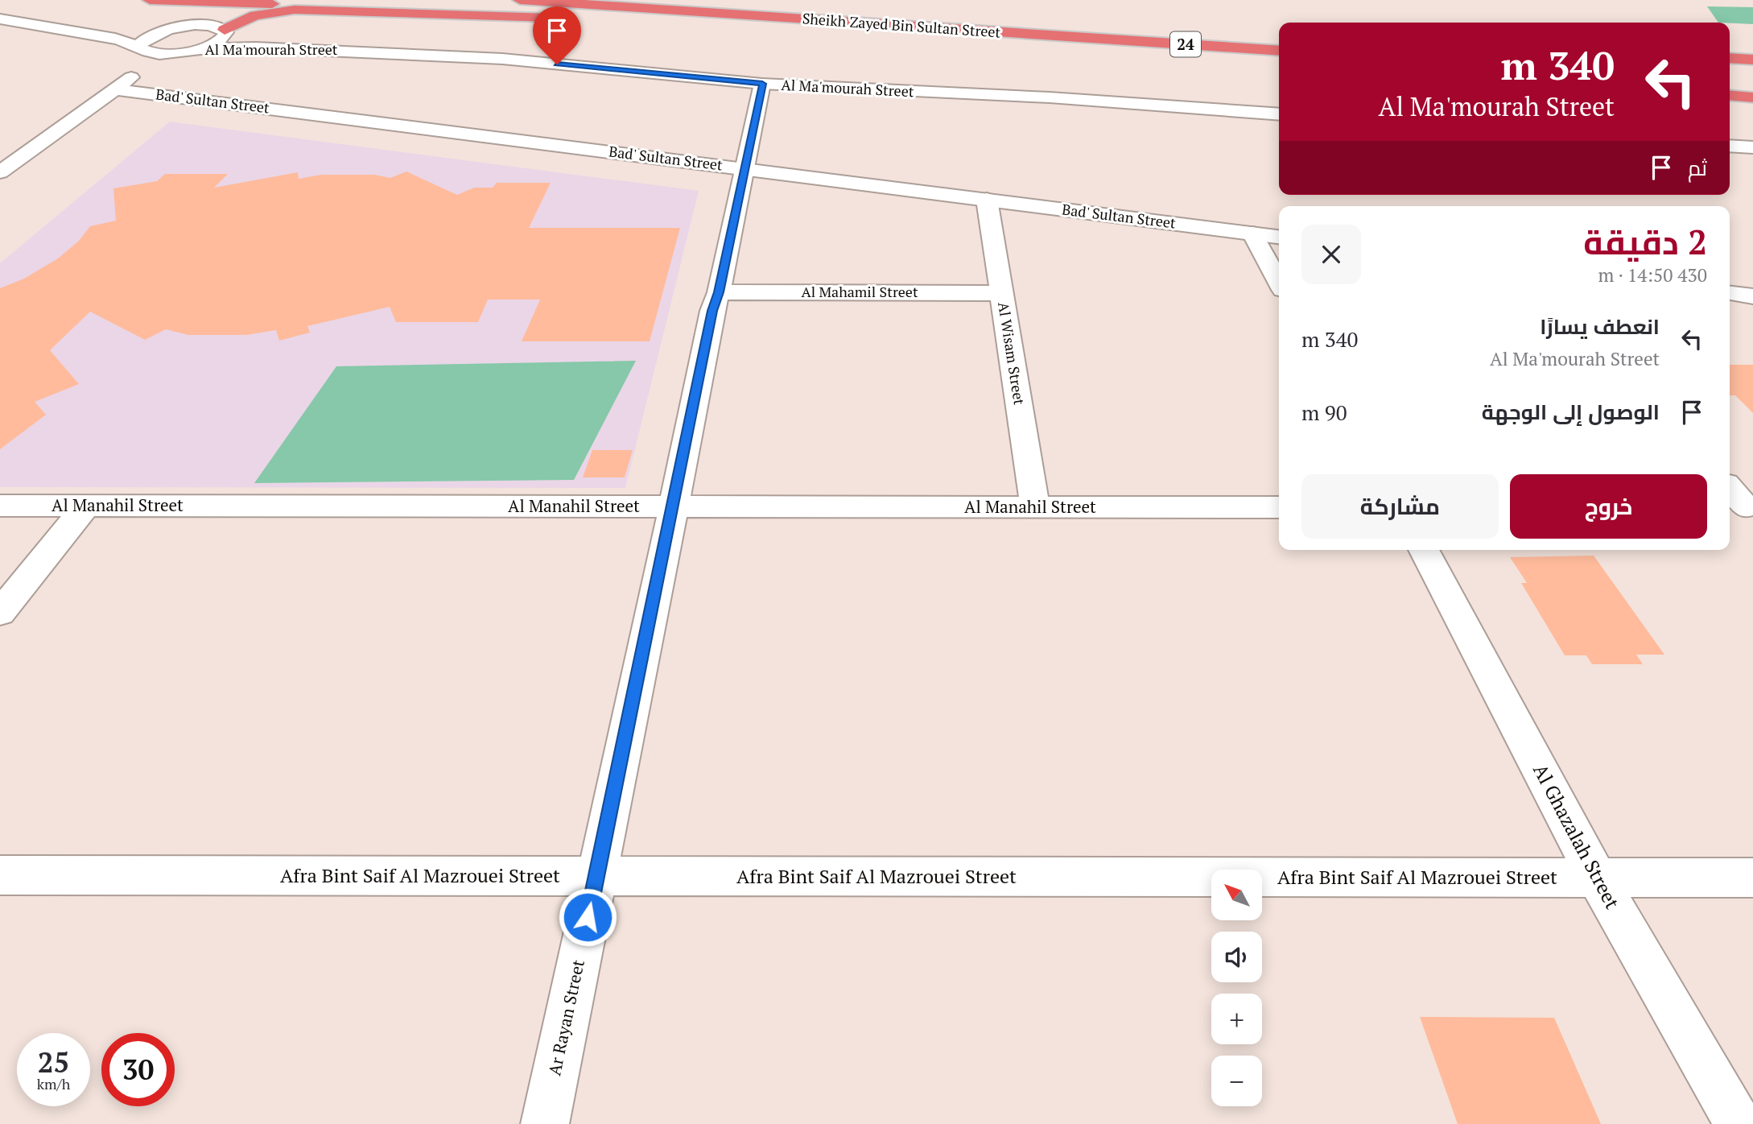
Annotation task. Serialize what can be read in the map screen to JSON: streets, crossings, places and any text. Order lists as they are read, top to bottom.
{
  "streets": {
    "highway": ["Sheikh Zayed Bin Sultan Street", "24"],
    "street": [
      "Al Ma'mourah Street",
      "Bad' Sultan Street",
      "Al Mahamil Street",
      "Al Wisam Street",
      "Al Manahil Street",
      "Al Ghazalah Street",
      "Afra Bint Saif Al Mazrouei Street",
      "Ar Rayan Street"
    ]
  },
  "crossings": [
    ["Al Ma'mourah Street", "Ar Rayan Street"],
    ["Bad' Sultan Street", "Al Wisam Street"],
    ["Bad' Sultan Street", "Ar Rayan Street"],
    ["Al Mahamil Street", "Al Wisam Street"],
    ["Al Mahamil Street", "Ar Rayan Street"],
    ["Al Wisam Street", "Al Manahil Street"],
    ["Al Manahil Street", "Ar Rayan Street"],
    ["Al Ghazalah Street", "Afra Bint Saif Al Mazrouei Street"],
    ["Afra Bint Saif Al Mazrouei Street", "Ar Rayan Street"]
  ],
  "north": "top left",
  "page": {
    "turn": ["340 m", "Al Ma'mourah Street"],
    "then": "ثم",
    "heading": ["2 دقيقة", "430 m · 14:50"],
    "list": [
      {
        "name": "انعطف يسارًا",
        "note": "Al Ma'mourah Street",
        "value": "340 m"
      },
      {
        "name": "الوصول إلى الوجهة",
        "value": "90 m"
      }
    ],
    "buttons": ["خروج", "مشاركة"],
    "map_buttons": ["+", "−"],
    "speed": "25 km/h",
    "limit": "30"
  }
}
